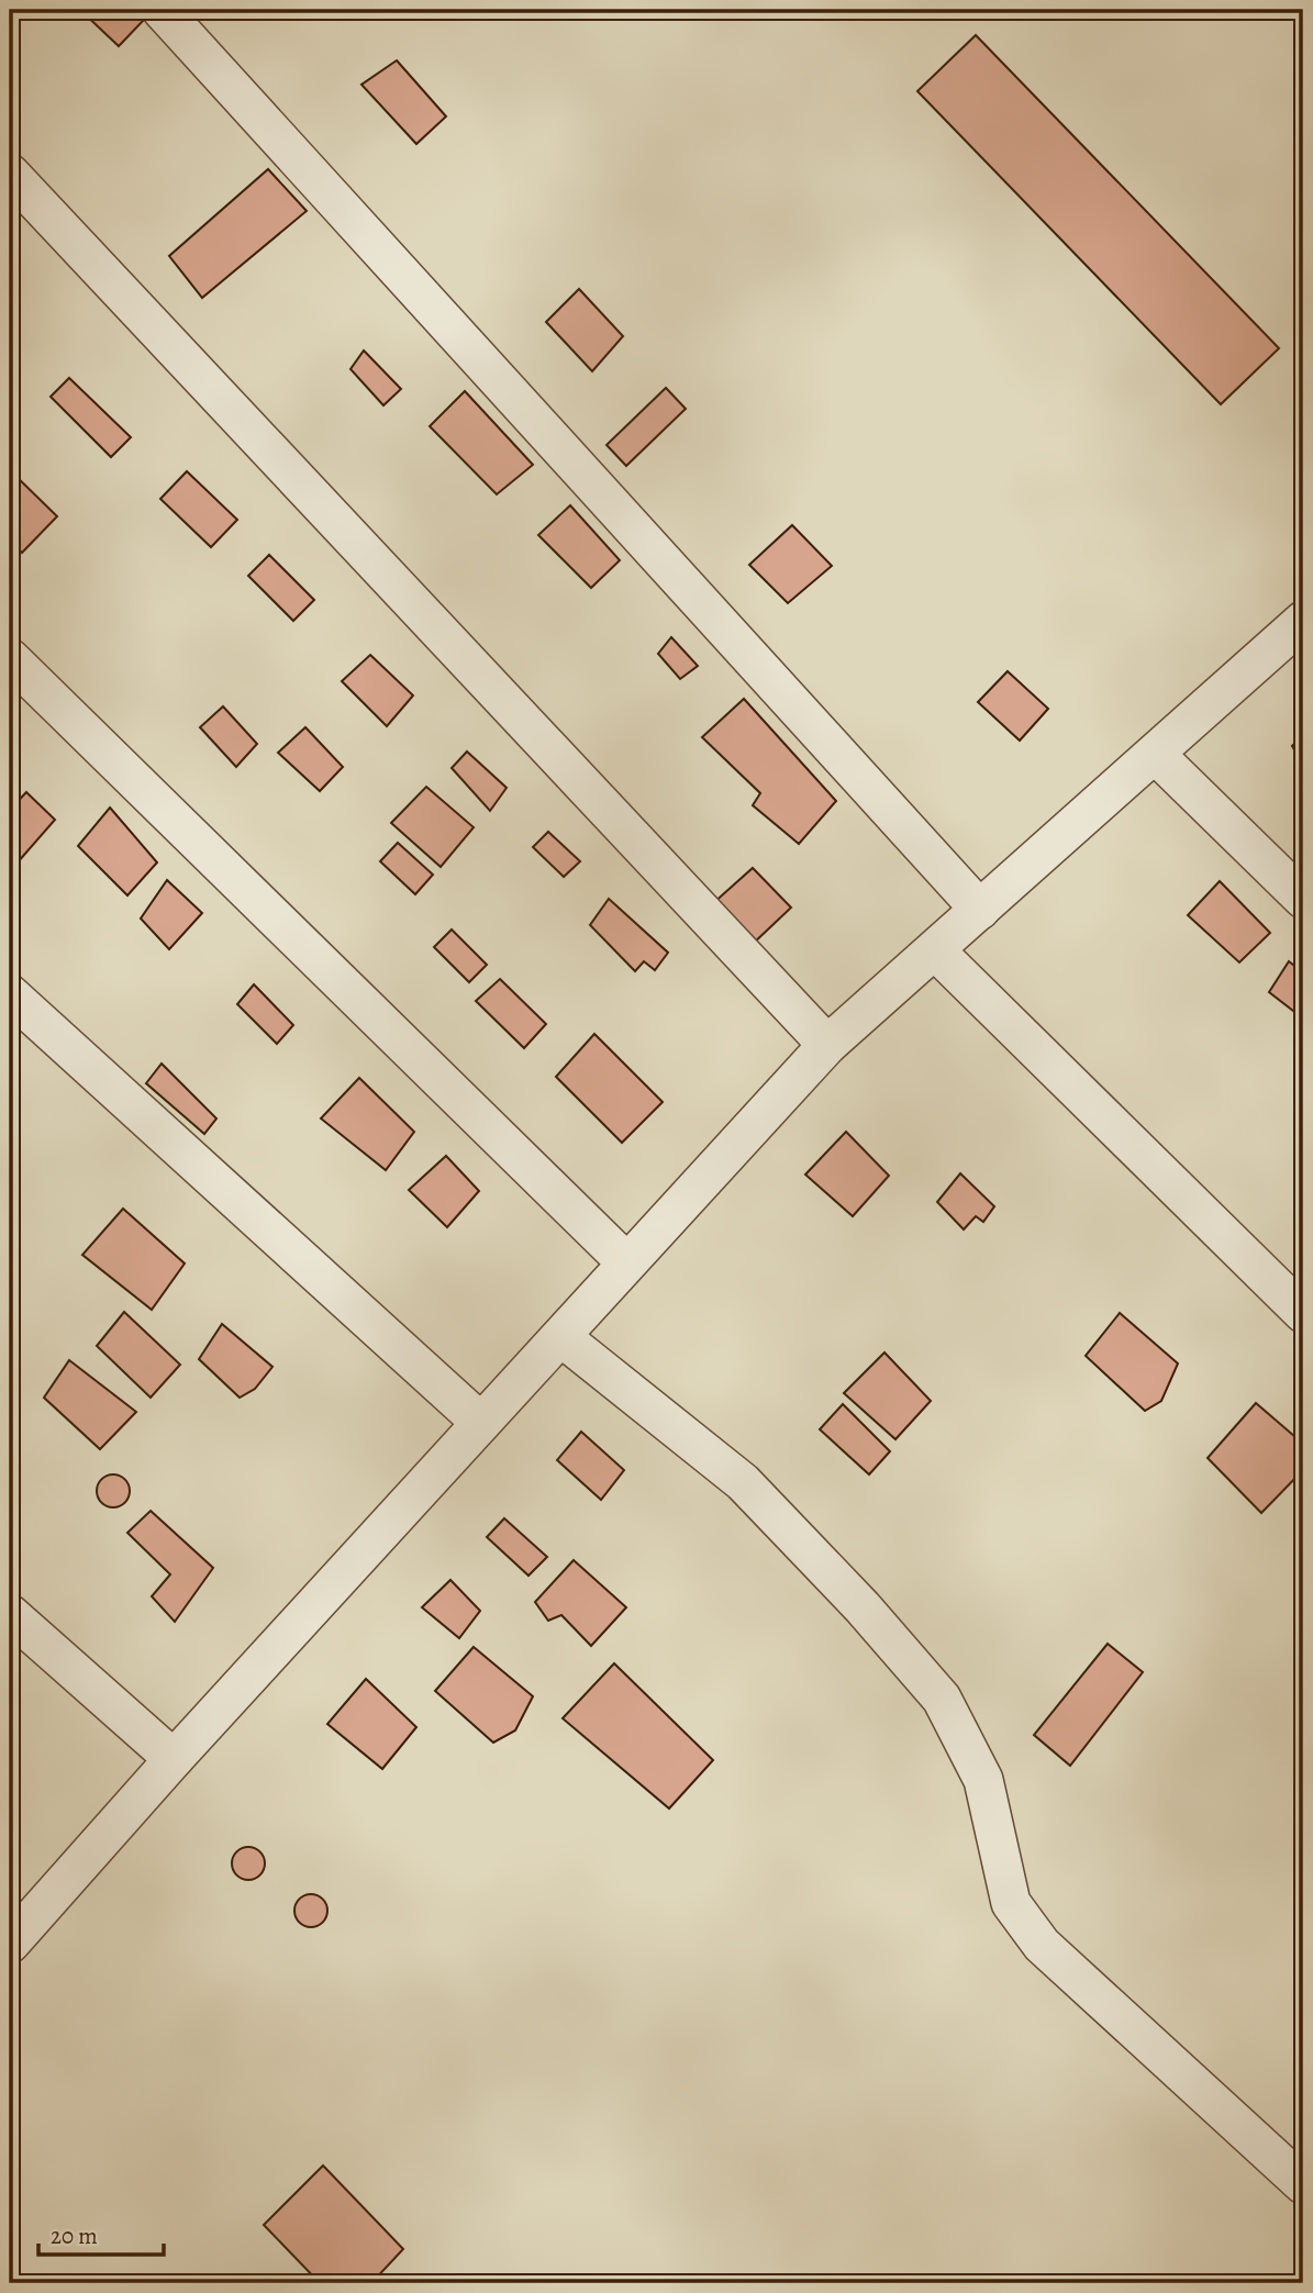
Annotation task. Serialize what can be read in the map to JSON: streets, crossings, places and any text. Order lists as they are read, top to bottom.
{
  "scale_bar": "20 m"
}
